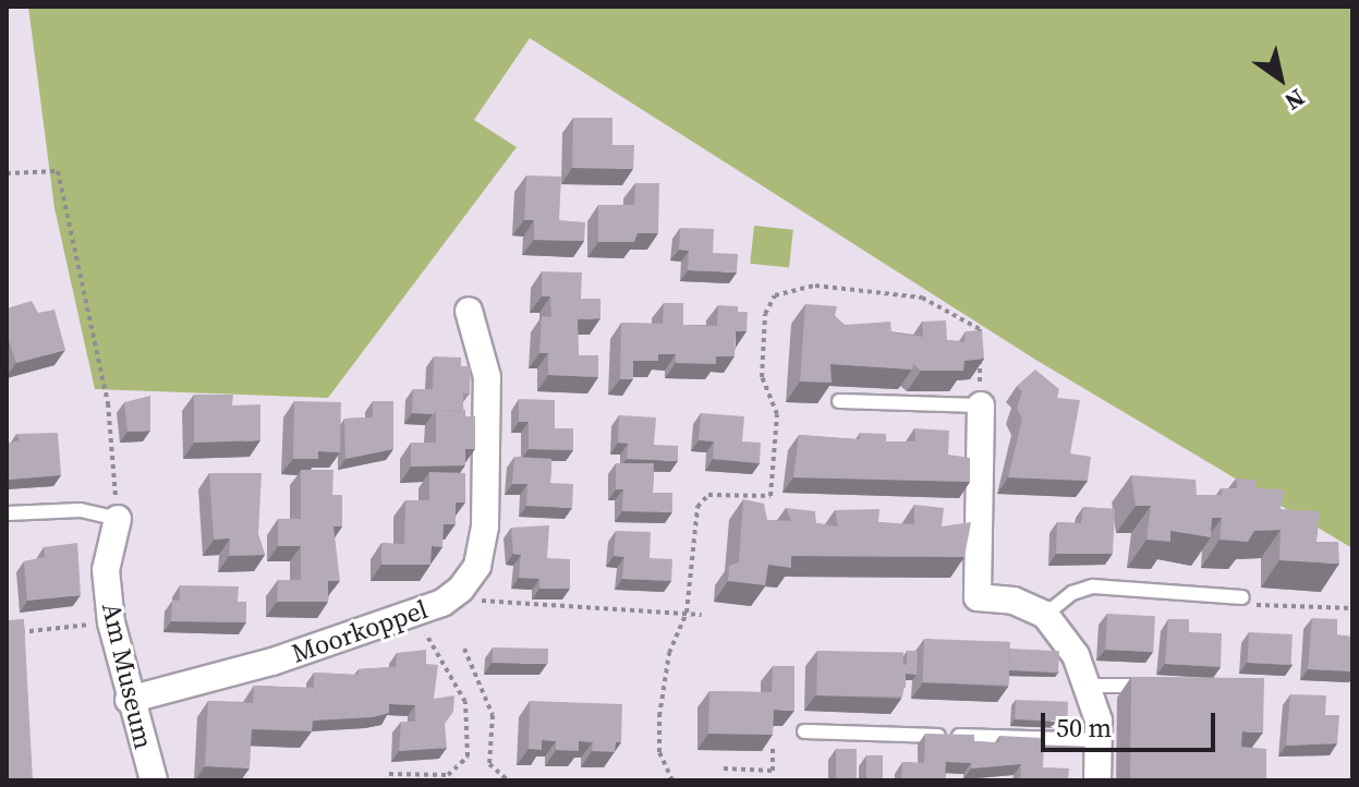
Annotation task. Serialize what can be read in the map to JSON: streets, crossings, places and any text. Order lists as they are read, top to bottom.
{
  "streets": {
    "street": ["Moorkoppel", "Am Museum"]
  },
  "crossings": [
    ["Moorkoppel", "Am Museum"]
  ],
  "scale_bar": "50 m",
  "north": "bottom right"
}
